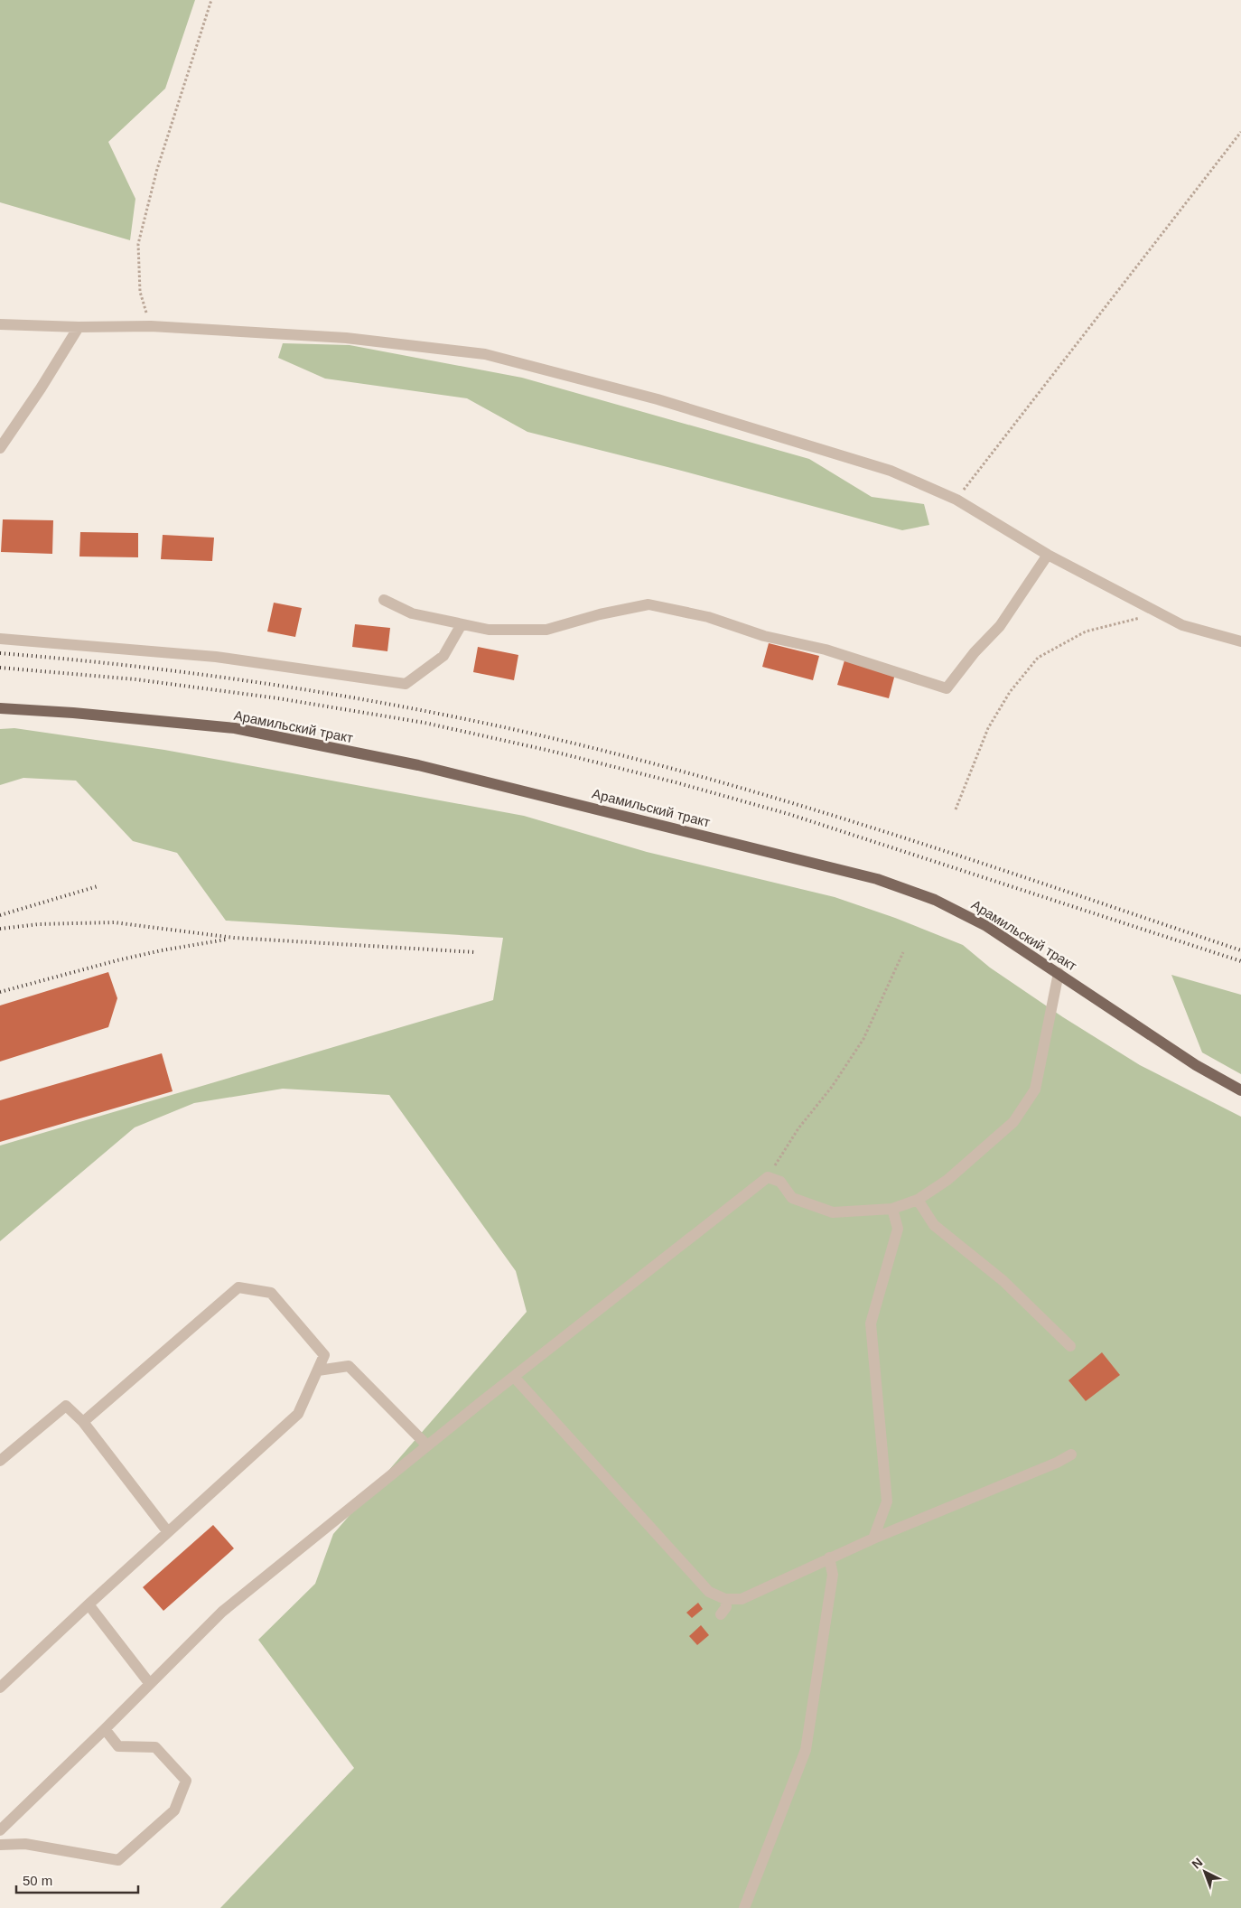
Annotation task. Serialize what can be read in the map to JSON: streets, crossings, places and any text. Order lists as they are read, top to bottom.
{
  "streets": {
    "main road": ["Арамильский тракт"]
  },
  "scale_bar": "50 m",
  "north": "top left"
}
